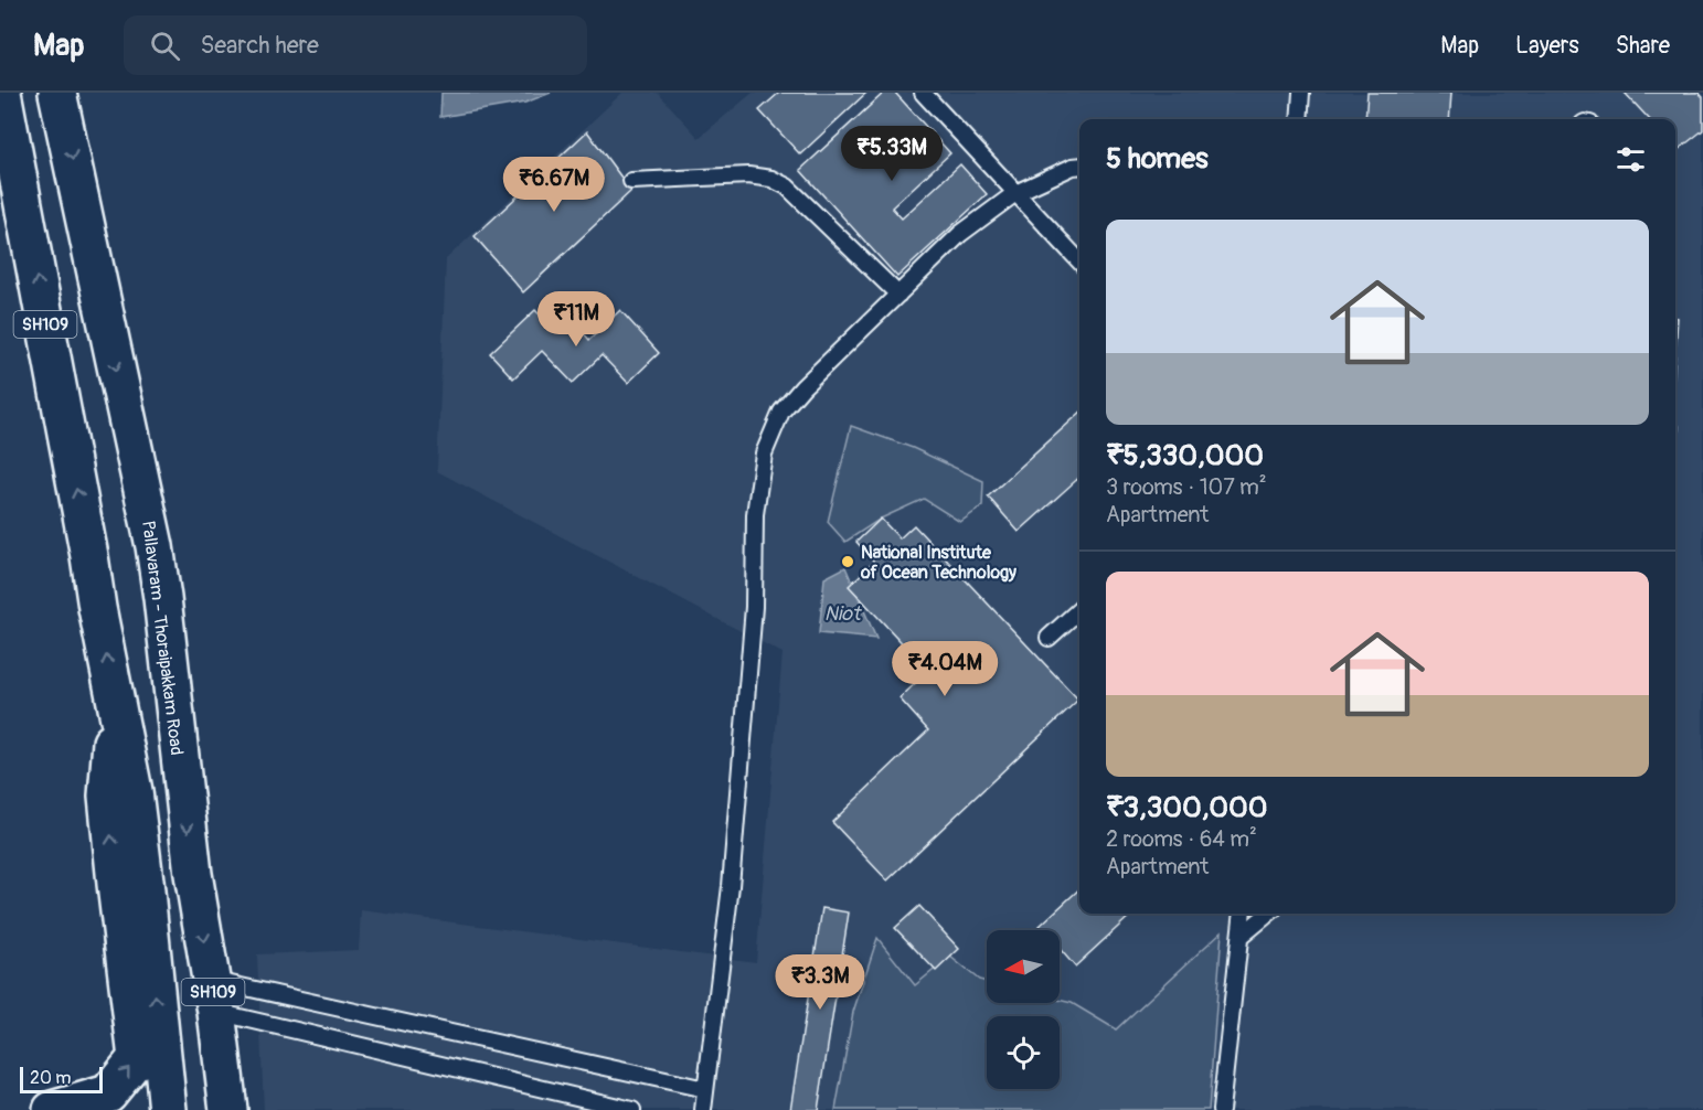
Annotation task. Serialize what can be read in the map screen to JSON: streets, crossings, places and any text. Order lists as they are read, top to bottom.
{
  "streets": {
    "main road": ["SH109", "Pallavaram - Thoraipakkam Road"]
  },
  "water": ["Niot"],
  "places": ["National Institute of Ocean Technology"],
  "scale_bar": "20 m",
  "north": "left",
  "page": {
    "header": "Map",
    "search": "Search here",
    "nav": ["Map", "Layers", "Share"],
    "heading": "5 homes",
    "price": [
      "₹5.33M",
      "₹6.67M",
      "₹11M",
      "₹4.04M",
      "₹3.3M"
    ],
    "list": [
      {
        "name": "₹5,330,000",
        "note": "3 rooms · 107 m² · Apartment"
      },
      {
        "name": "₹3,300,000",
        "note": "2 rooms · 64 m² · Apartment"
      }
    ],
    "scale": "20 m"
  }
}
